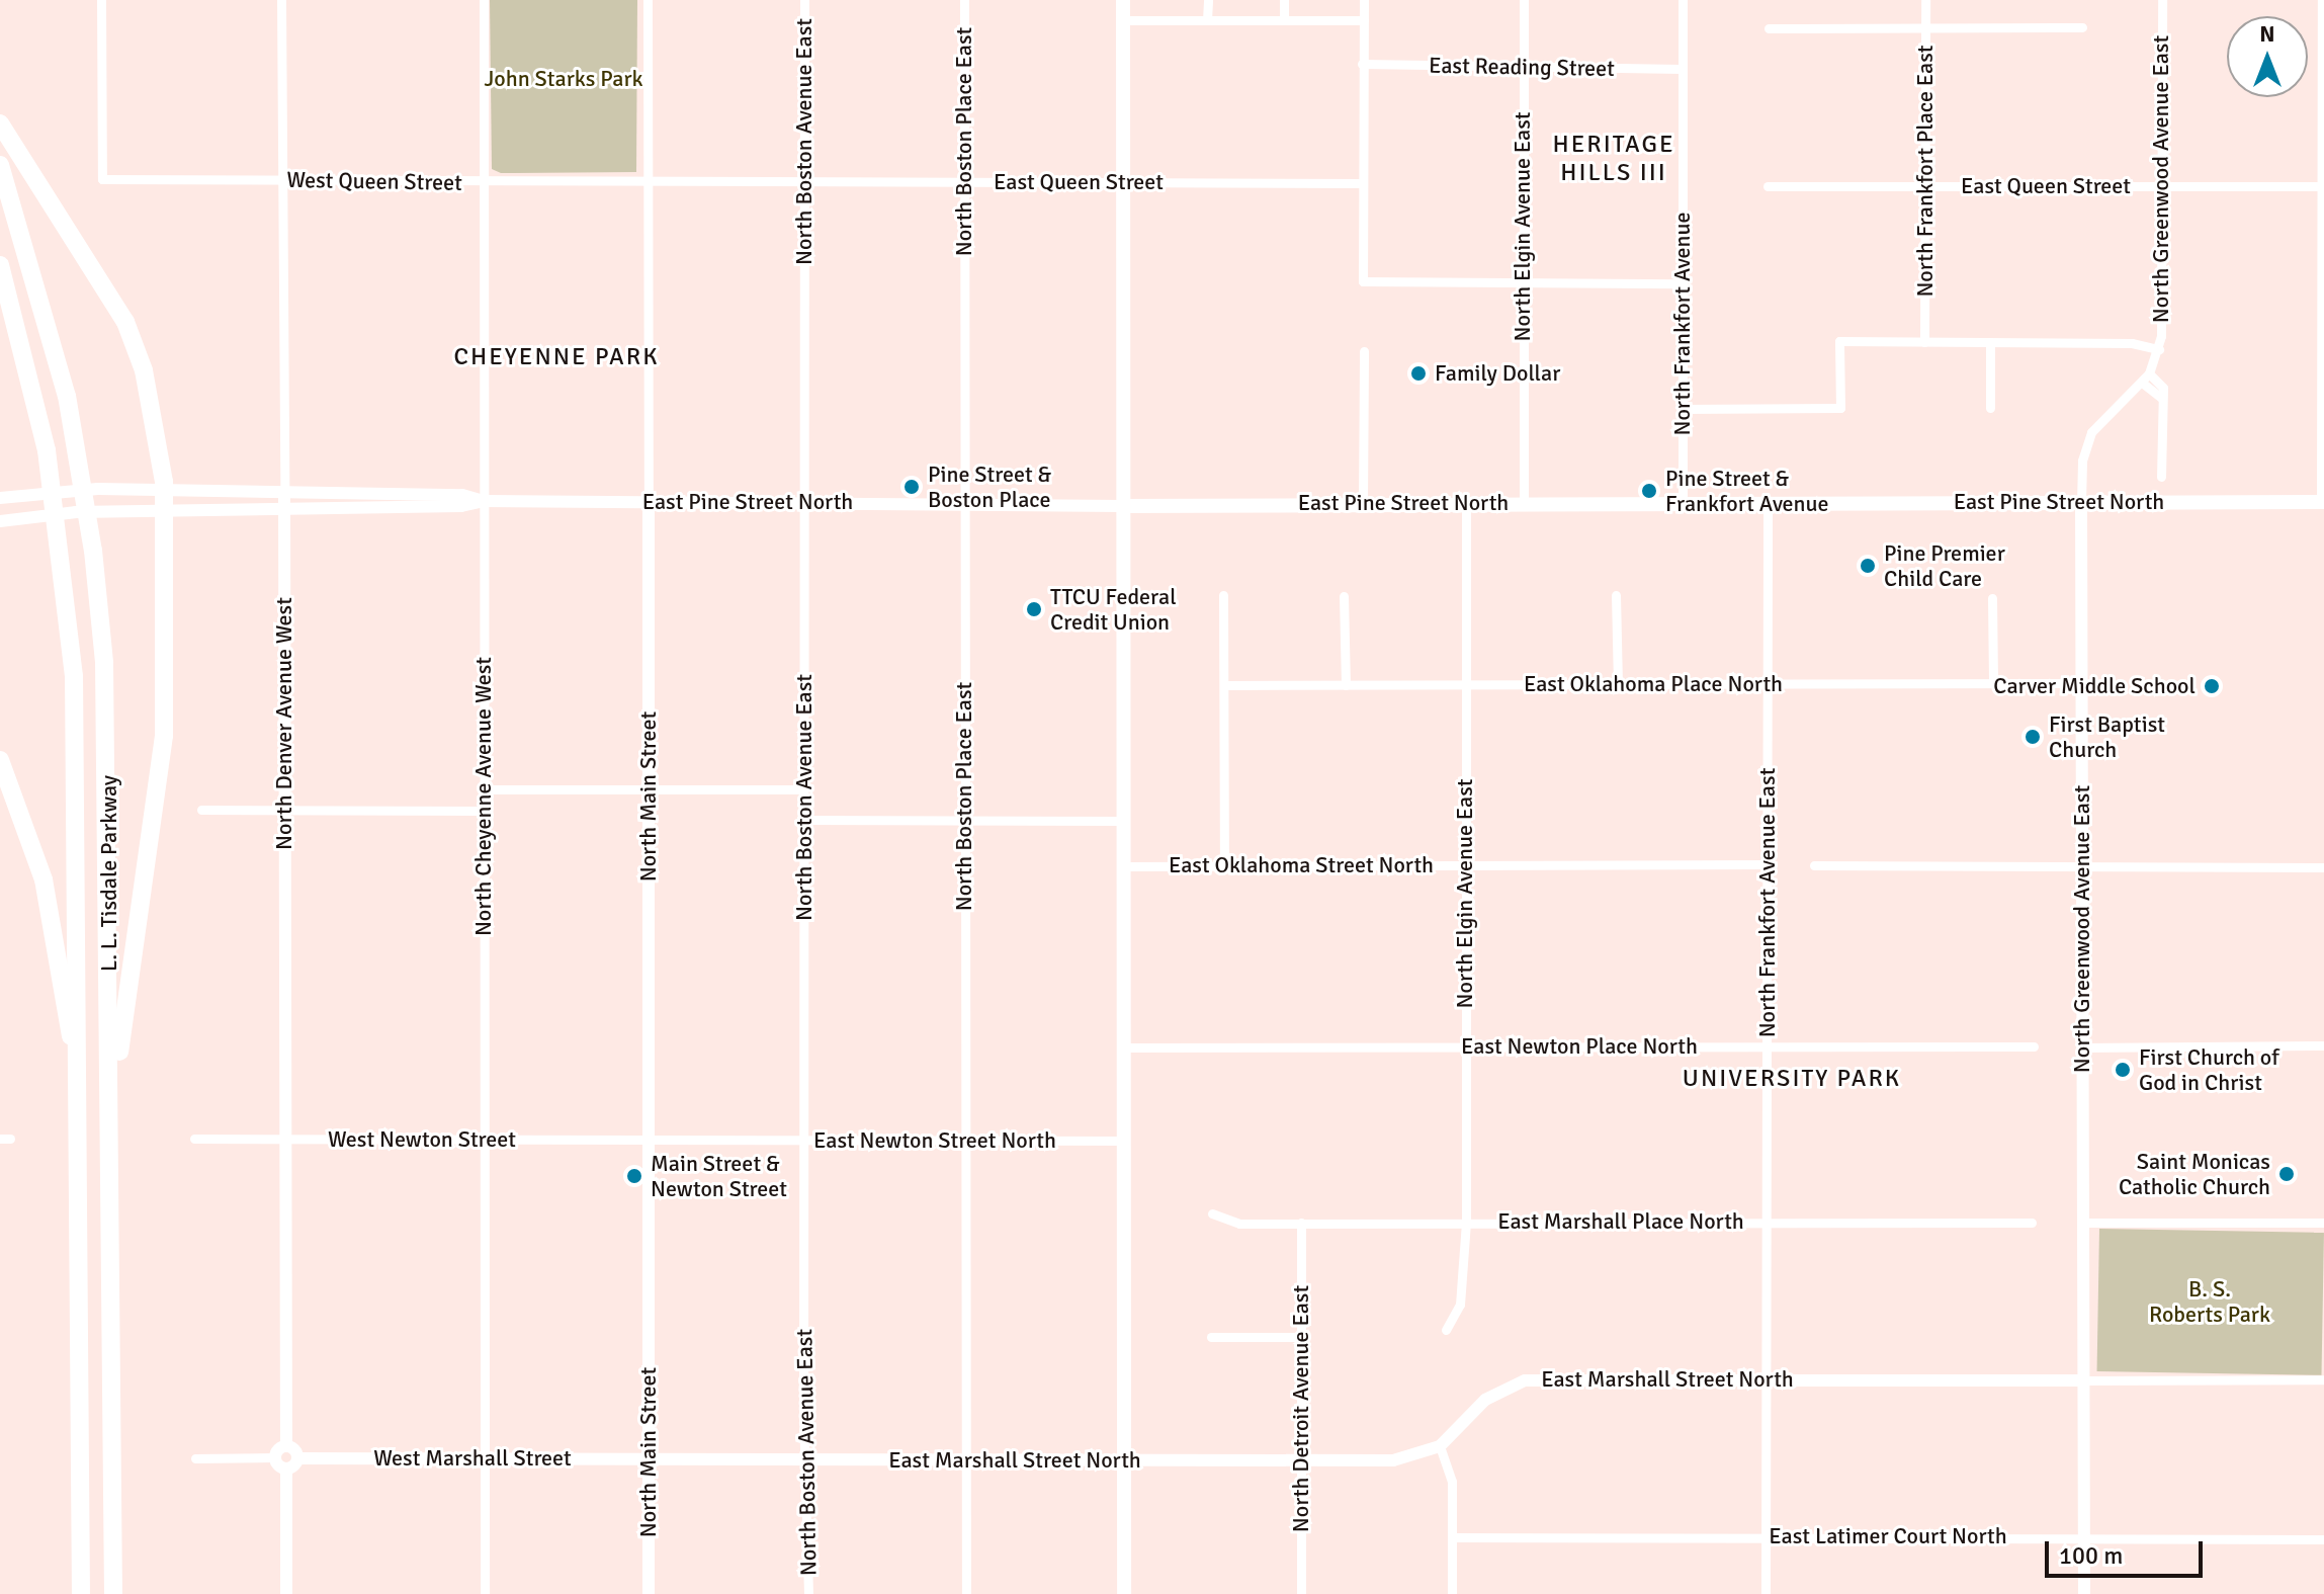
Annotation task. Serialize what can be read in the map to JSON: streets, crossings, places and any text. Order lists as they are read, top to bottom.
{
  "streets": {
    "highway": ["L. L. Tisdale Parkway"],
    "main road": ["East Pine Street North"],
    "street": [
      "East Reading Street",
      "North Boston Avenue East",
      "North Boston Place East",
      "North Frankfort Place East",
      "North Greenwood Avenue East",
      "West Queen Street",
      "East Queen Street",
      "North Elgin Avenue East",
      "North Frankfort Avenue",
      "East Oklahoma Place North",
      "North Denver Avenue West",
      "North Cheyenne Avenue West",
      "North Main Street",
      "East Oklahoma Street North",
      "North Frankfort Avenue East",
      "East Newton Place North",
      "West Newton Street",
      "East Newton Street North",
      "East Marshall Place North",
      "East Marshall Street North",
      "North Detroit Avenue East",
      "West Marshall Street",
      "East Latimer Court North"
    ]
  },
  "crossings": [
    ["East Reading Street", "North Elgin Avenue East"],
    ["East Reading Street", "North Frankfort Avenue"],
    ["North Boston Avenue East", "East Queen Street"],
    ["North Boston Avenue East", "East Pine Street North"],
    ["North Boston Avenue East", "East Newton Street North"],
    ["North Boston Avenue East", "East Marshall Street North"],
    ["North Boston Place East", "East Queen Street"],
    ["North Boston Place East", "East Pine Street North"],
    ["North Boston Place East", "East Newton Street North"],
    ["North Boston Place East", "East Marshall Street North"],
    ["North Frankfort Place East", "East Queen Street"],
    ["North Greenwood Avenue East", "East Queen Street"],
    ["North Greenwood Avenue East", "East Pine Street North"],
    ["North Greenwood Avenue East", "East Oklahoma Place North"],
    ["North Greenwood Avenue East", "East Marshall Street North"],
    ["North Greenwood Avenue East", "East Latimer Court North"],
    ["West Queen Street", "East Queen Street"],
    ["West Queen Street", "North Denver Avenue West"],
    ["West Queen Street", "North Cheyenne Avenue West"],
    ["West Queen Street", "North Main Street"],
    ["East Queen Street", "North Main Street"],
    ["North Elgin Avenue East", "East Pine Street North"],
    ["North Elgin Avenue East", "East Oklahoma Place North"],
    ["North Elgin Avenue East", "East Oklahoma Street North"],
    ["North Elgin Avenue East", "East Newton Place North"],
    ["North Elgin Avenue East", "East Marshall Place North"],
    ["North Frankfort Avenue", "East Pine Street North"],
    ["East Pine Street North", "North Denver Avenue West"],
    ["East Pine Street North", "North Cheyenne Avenue West"],
    ["East Pine Street North", "North Main Street"],
    ["East Pine Street North", "North Frankfort Avenue East"],
    ["East Oklahoma Place North", "North Frankfort Avenue East"],
    ["North Denver Avenue West", "West Newton Street"],
    ["North Cheyenne Avenue West", "West Newton Street"],
    ["North Cheyenne Avenue West", "West Marshall Street"],
    ["North Main Street", "West Newton Street"],
    ["North Main Street", "East Newton Street North"],
    ["North Main Street", "East Marshall Street North"],
    ["North Main Street", "West Marshall Street"],
    ["East Oklahoma Street North", "North Frankfort Avenue East"],
    ["North Frankfort Avenue East", "East Newton Place North"],
    ["North Frankfort Avenue East", "East Marshall Place North"],
    ["North Frankfort Avenue East", "East Marshall Street North"],
    ["North Frankfort Avenue East", "East Latimer Court North"],
    ["West Newton Street", "East Newton Street North"],
    ["East Marshall Place North", "North Detroit Avenue East"],
    ["East Marshall Street North", "North Detroit Avenue East"],
    ["East Marshall Street North", "West Marshall Street"]
  ],
  "districts": ["HERITAGE HILLS III", "CHEYENNE PARK", "UNIVERSITY PARK"],
  "parks": ["John Starks Park", "B. S. Roberts Park"],
  "places": [
    "Family Dollar",
    "Pine Street & Boston Place",
    "Pine Street & Frankfort Avenue",
    "Pine Premier Child Care",
    "TTCU Federal Credit Union",
    "Carver Middle School",
    "First Baptist Church",
    "First Church of God in Christ",
    "Saint Monicas Catholic Church",
    "Main Street & Newton Street"
  ],
  "scale_bar": "100 m",
  "north": "top"
}
